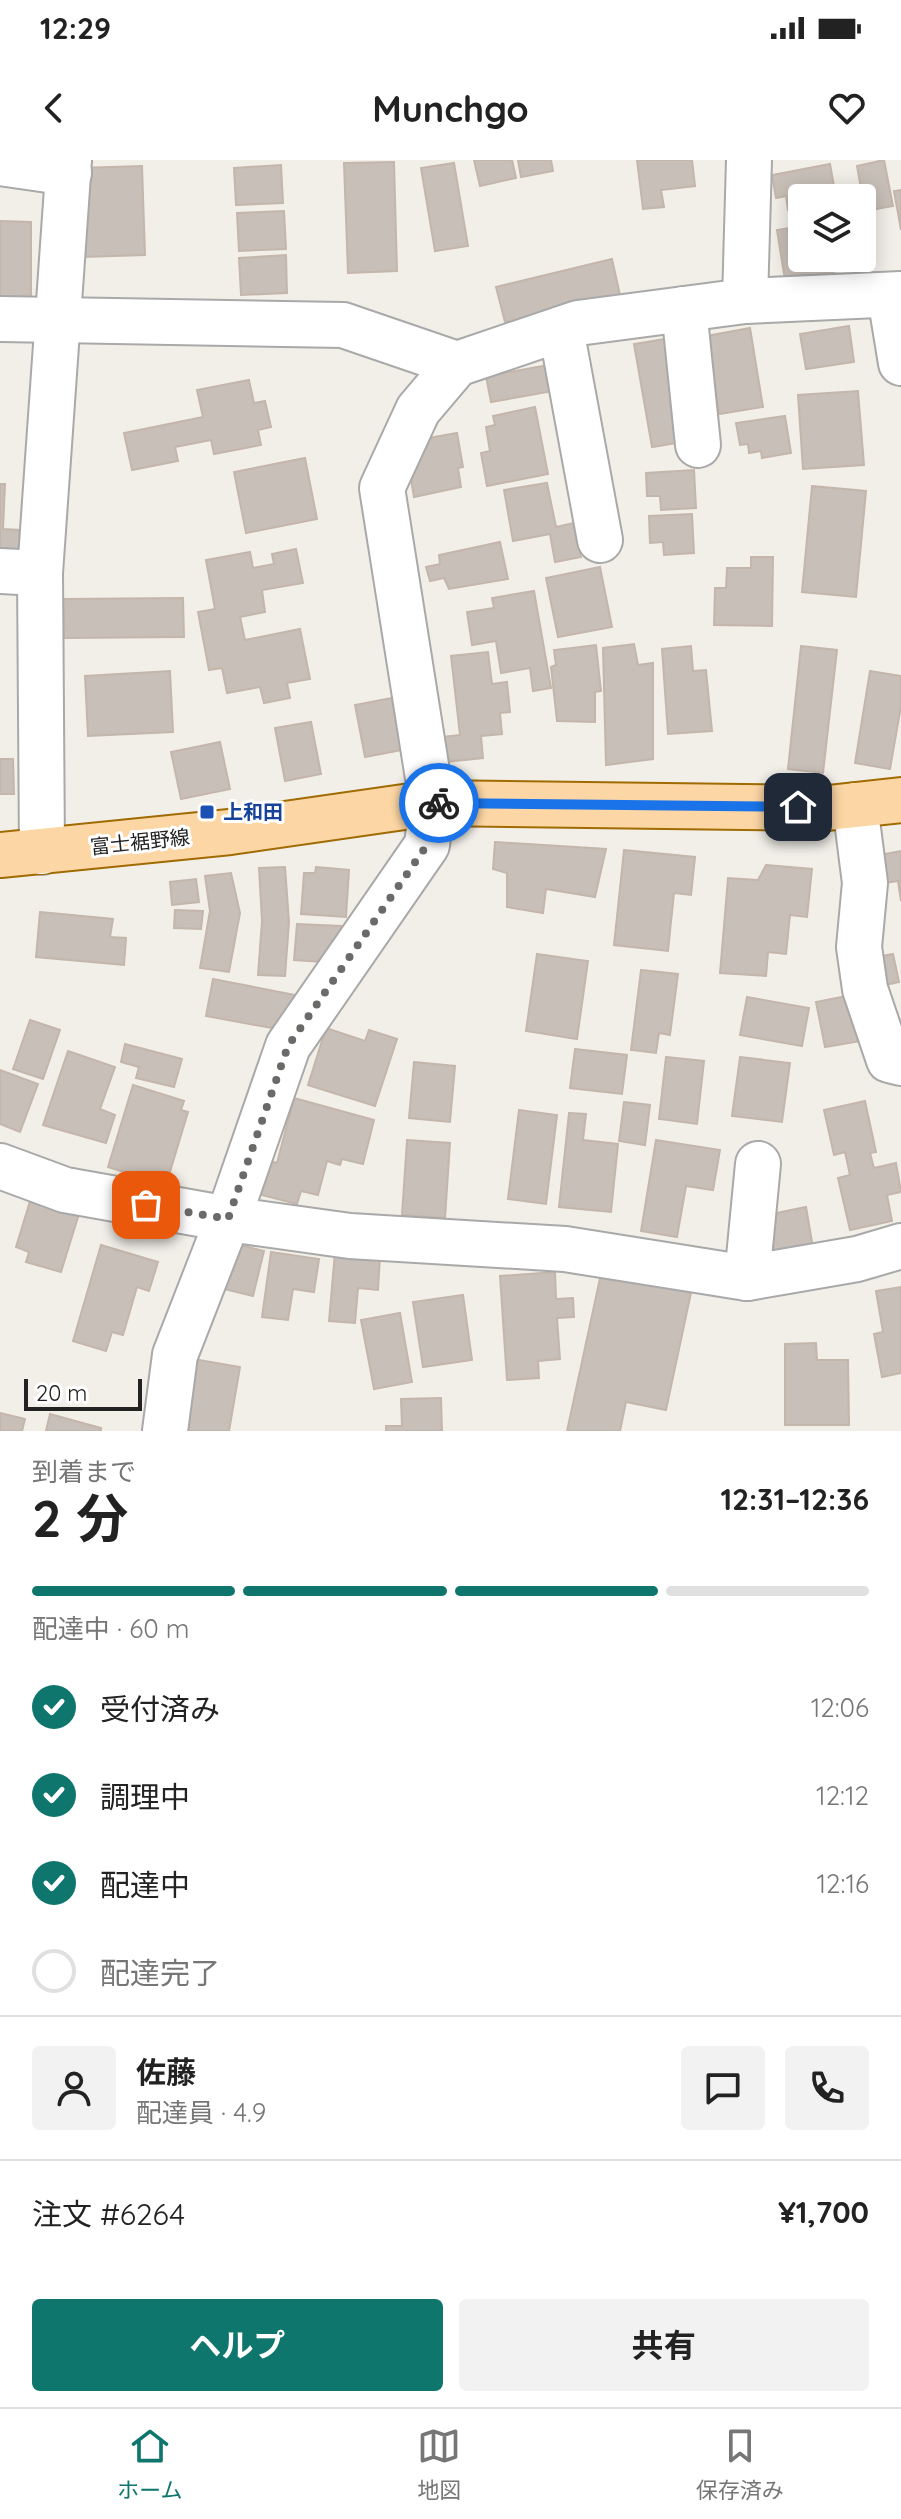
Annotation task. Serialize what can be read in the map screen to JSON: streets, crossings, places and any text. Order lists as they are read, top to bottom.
{
  "streets": {
    "main road": ["富士裾野線"]
  },
  "places": {
    "transit": ["上和田"]
  },
  "scale_bar": "20 m",
  "page": {
    "status": "12:29",
    "header": "Munchgo",
    "scale": "20 m",
    "heading": ["2 分", "到着まで", "12:31–12:36"],
    "panel": [
      "佐藤",
      "配達員 · 4.9",
      "注文 #6264",
      "¥1,700"
    ],
    "bar": "配達中 · 60 m",
    "list": [
      ["受付済み", "12:06"],
      ["調理中", "12:12"],
      ["配達中", "12:16"],
      "配達完了"
    ],
    "buttons": ["ヘルプ", "共有"],
    "tabs": ["ホーム", "地図", "保存済み"]
  }
}
